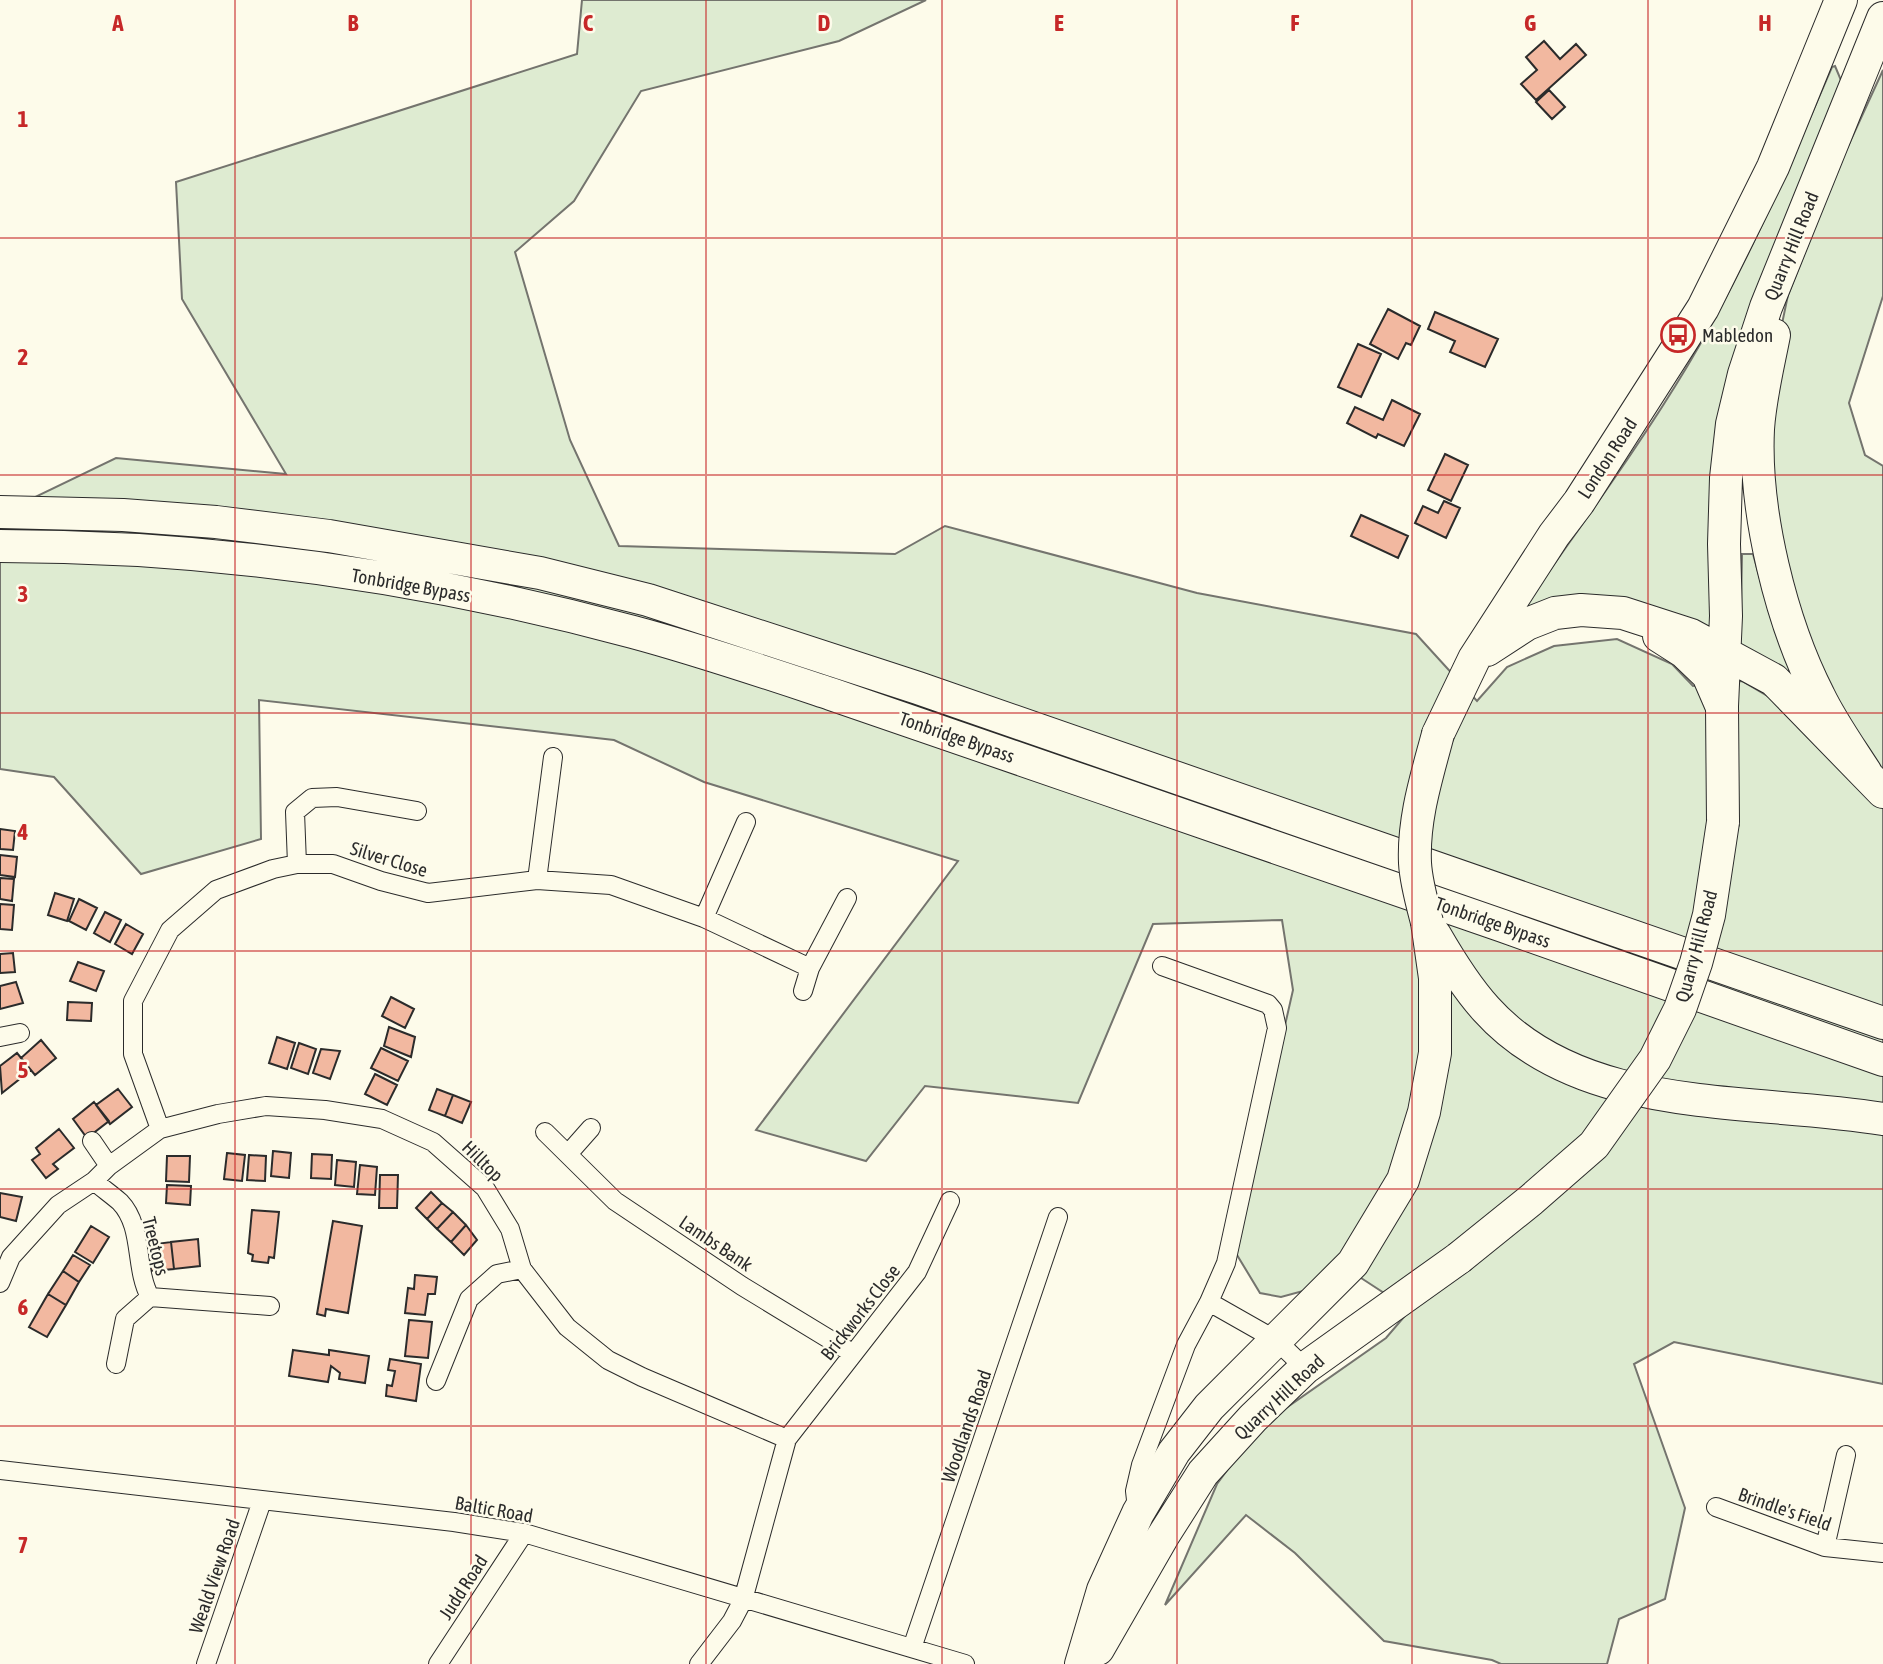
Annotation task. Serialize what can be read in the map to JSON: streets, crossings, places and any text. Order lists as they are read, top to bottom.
{
  "streets": {
    "highway": ["Quarry Hill Road", "London Road", "Tonbridge Bypass"],
    "street": [
      "Silver Close",
      "Hilltop",
      "Lambs Bank",
      "Treetops",
      "Brickworks Close",
      "Woodlands Road",
      "Baltic Road",
      "Brindle's Field",
      "Weald View Road",
      "Judd Road"
    ]
  },
  "crossings": [
    ["Quarry Hill Road", "London Road"],
    ["Silver Close", "Hilltop"],
    ["Hilltop", "Treetops"],
    ["Hilltop", "Brickworks Close"],
    ["Lambs Bank", "Brickworks Close"],
    ["Woodlands Road", "Baltic Road"],
    ["Baltic Road", "Weald View Road"],
    ["Baltic Road", "Judd Road"]
  ],
  "places": {
    "bus stop": ["Mabledon"]
  },
  "grid": {
    "columns": [
      "A",
      "B",
      "C",
      "D",
      "E",
      "F",
      "G",
      "H"
    ],
    "rows": [
      "1",
      "2",
      "3",
      "4",
      "5",
      "6",
      "7"
    ]
  }
}
